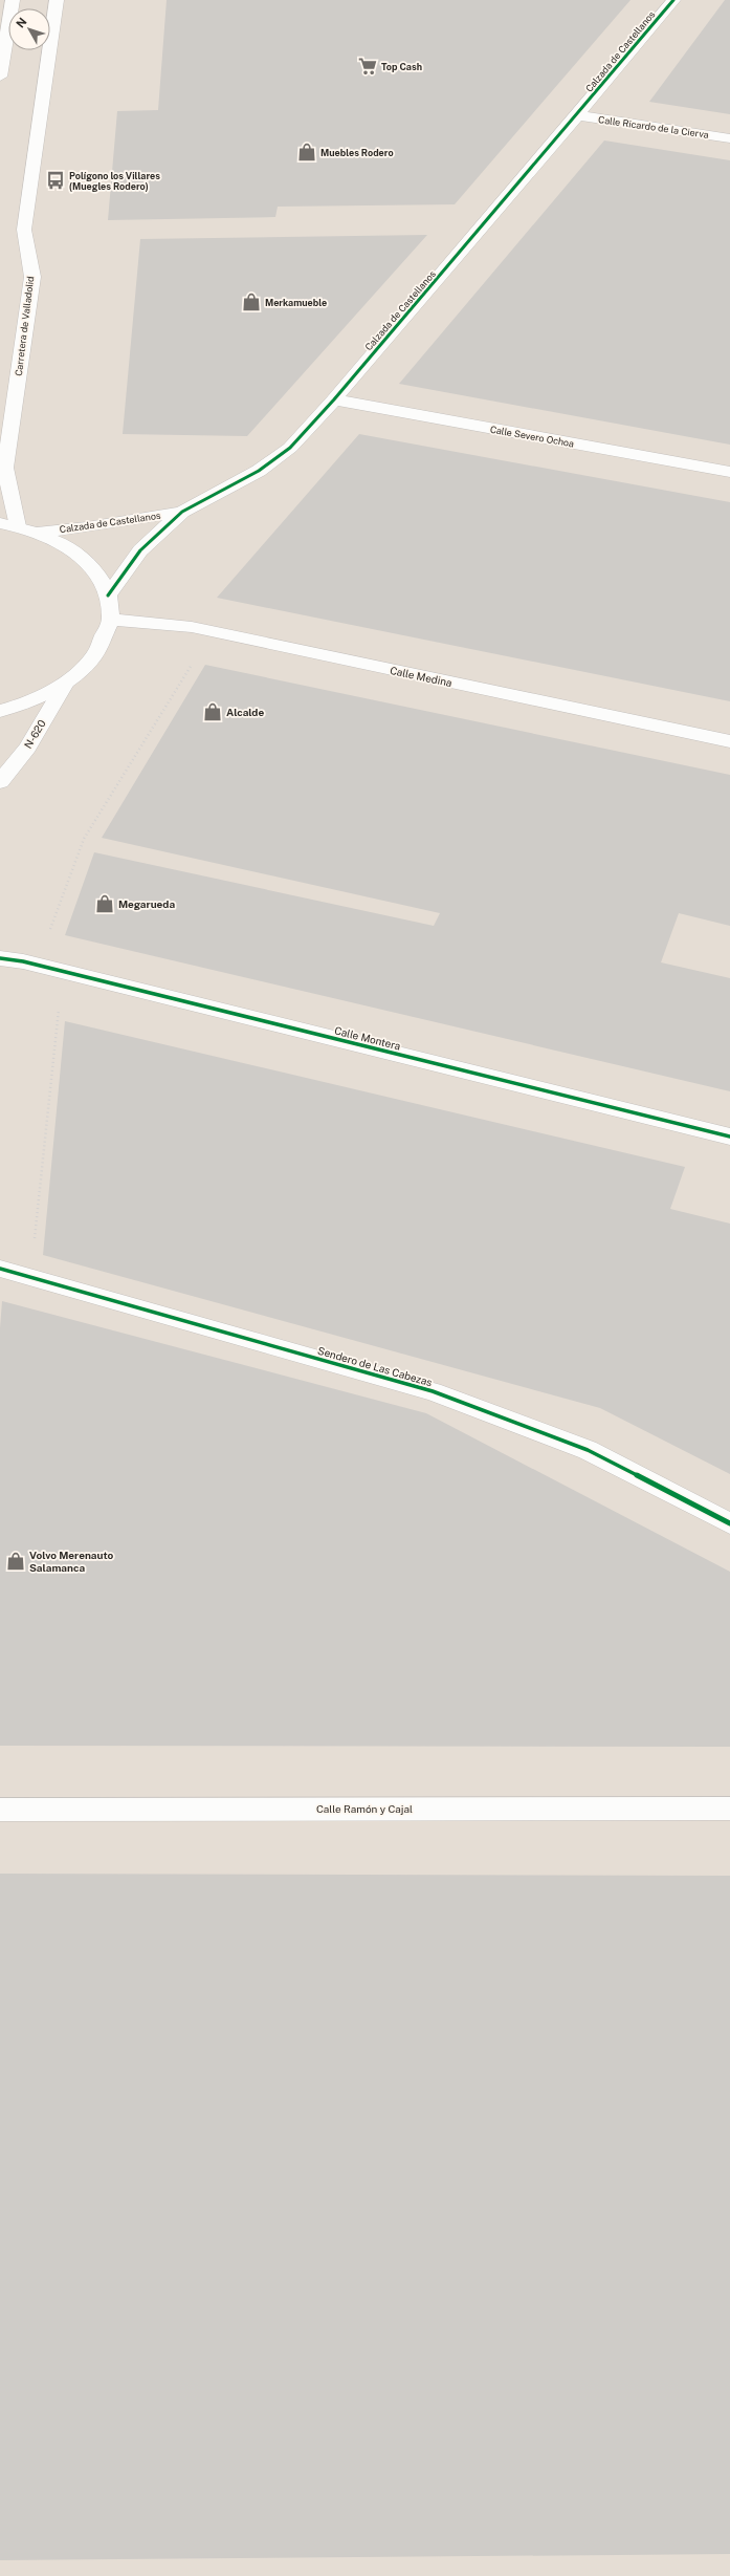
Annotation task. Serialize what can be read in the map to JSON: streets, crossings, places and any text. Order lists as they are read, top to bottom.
{
  "streets": {
    "main road": [
      "Calzada de Castellanos",
      "Calle Ricardo de la Cierva",
      "Carretera de Valladolid",
      "Calle Severo Ochoa",
      "Calle Medina",
      "N-620",
      "Calle Montera",
      "Sendero de Las Cabezas",
      "Calle Ramón y Cajal"
    ]
  },
  "crossings": [
    ["Calzada de Castellanos", "Calle Ricardo de la Cierva"],
    ["Calzada de Castellanos", "Calle Severo Ochoa"]
  ],
  "places": {
    "supermarket": ["Top Cash"],
    "shop": [
      "Muebles Rodero",
      "Merkamueble",
      "Alcalde",
      "Megarueda",
      "Volvo Merenauto Salamanca"
    ],
    "bus stop": ["Polígono los Villares (Muegles Rodero)"]
  },
  "north": "top left"
}
